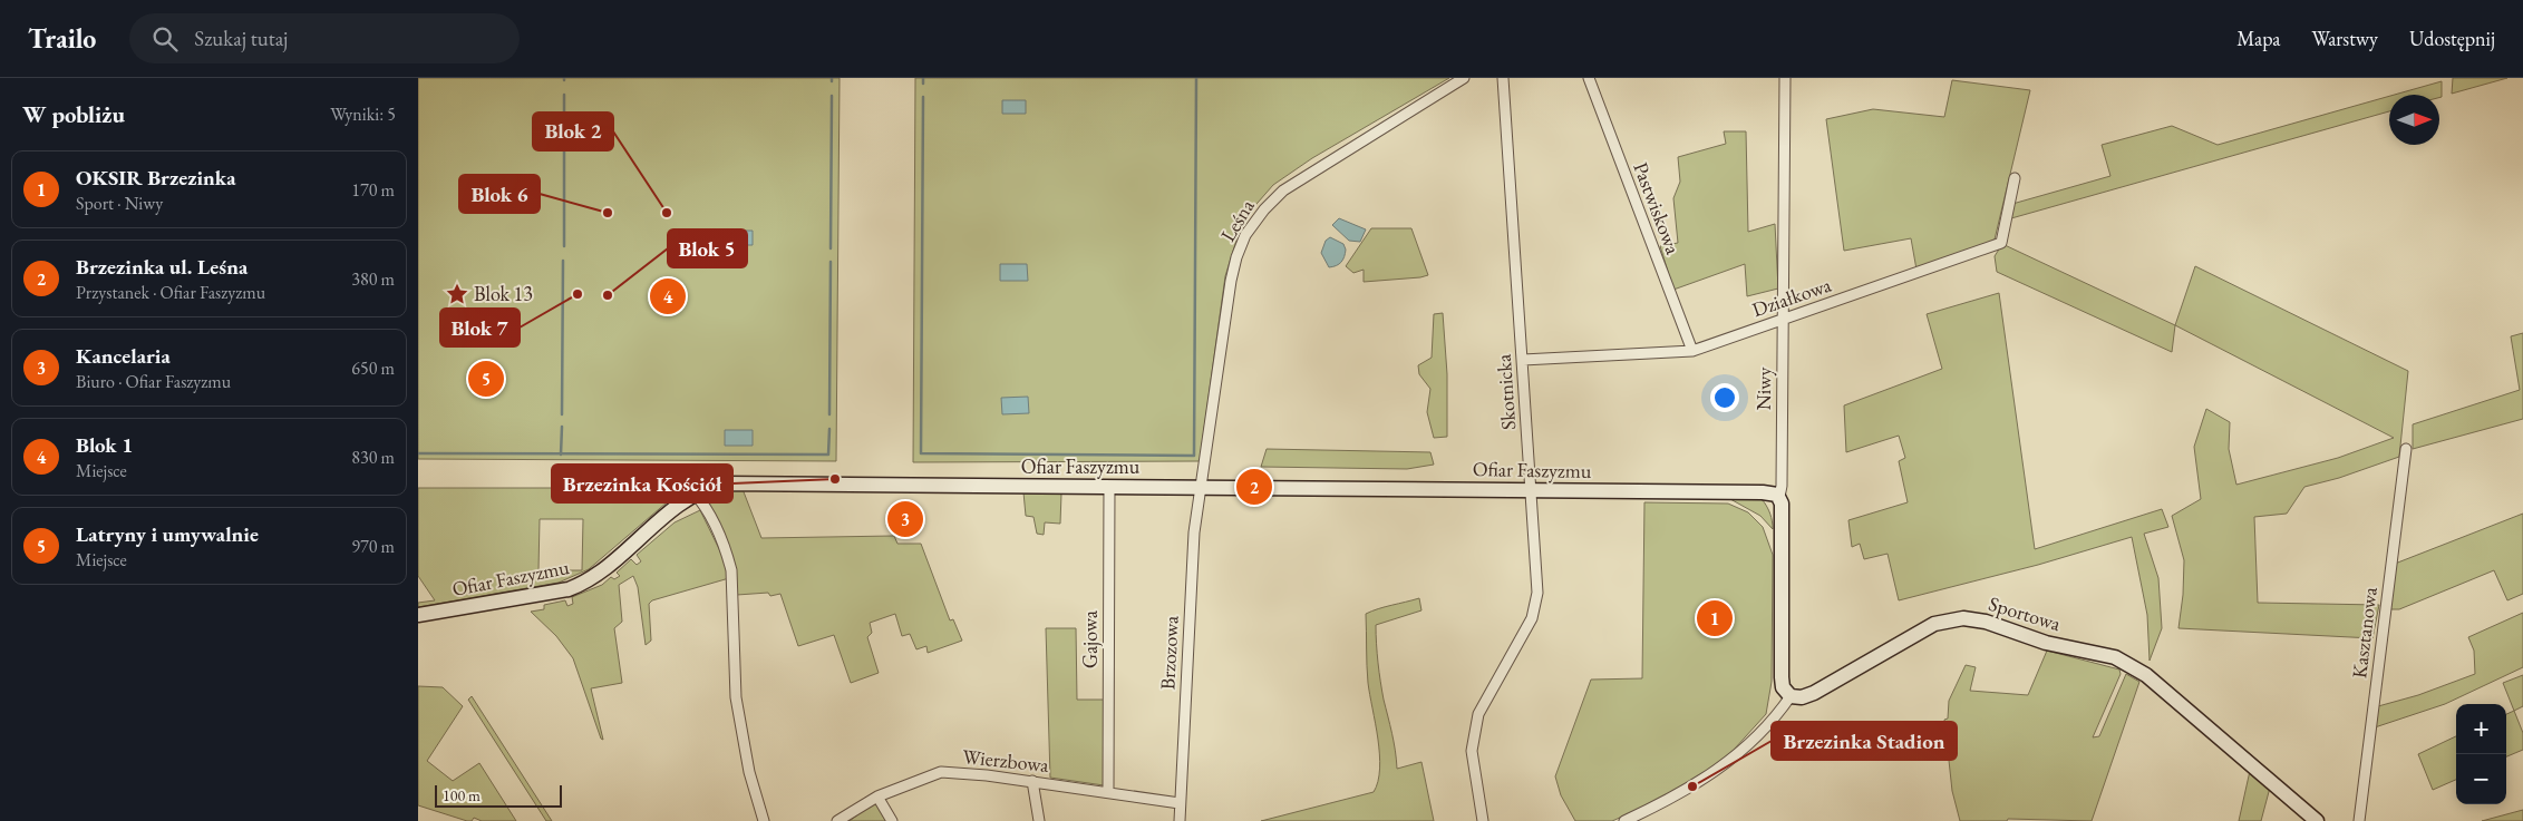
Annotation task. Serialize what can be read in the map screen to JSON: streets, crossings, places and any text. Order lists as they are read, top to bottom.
{
  "streets": {
    "street": [
      "Pastwiskowa",
      "Leśna",
      "Działkowa",
      "Niwy",
      "Skotnicka",
      "Ofiar Faszyzmu",
      "Sportowa",
      "Kasztanowa",
      "Gajowa",
      "Brzozowa",
      "Wierzbowa"
    ]
  },
  "crossings": [
    ["Pastwiskowa", "Działkowa"],
    ["Leśna", "Ofiar Faszyzmu"],
    ["Leśna", "Brzozowa"],
    ["Działkowa", "Niwy"],
    ["Działkowa", "Skotnicka"],
    ["Niwy", "Ofiar Faszyzmu"],
    ["Niwy", "Sportowa"],
    ["Skotnicka", "Ofiar Faszyzmu"],
    ["Ofiar Faszyzmu", "Gajowa"],
    ["Ofiar Faszyzmu", "Brzozowa"],
    ["Gajowa", "Wierzbowa"],
    ["Brzozowa", "Wierzbowa"]
  ],
  "places": {
    "other": [
      "Blok 6",
      "Blok 2",
      "Blok 7",
      "Blok 5",
      "Brzezinka Kościół",
      "Brzezinka Stadion"
    ],
    "place": ["Blok 13"]
  },
  "scale_bar": "100 m",
  "north": "right",
  "page": {
    "header": "Trailo",
    "search": "Szukaj tutaj",
    "nav": ["Mapa", "Warstwy", "Udostępnij"],
    "heading": ["W pobliżu", "Wyniki: 5"],
    "list": [
      {
        "mark": "1",
        "name": "OKSIR Brzezinka",
        "note": "Sport · Niwy",
        "value": "170 m"
      },
      {
        "mark": "2",
        "name": "Brzezinka ul. Leśna",
        "note": "Przystanek · Ofiar Faszyzmu",
        "value": "380 m"
      },
      {
        "mark": "3",
        "name": "Kancelaria",
        "note": "Biuro · Ofiar Faszyzmu",
        "value": "650 m"
      },
      {
        "mark": "4",
        "name": "Blok 1",
        "note": "Miejsce",
        "value": "830 m"
      },
      {
        "mark": "5",
        "name": "Latryny i umywalnie",
        "note": "Miejsce",
        "value": "970 m"
      }
    ],
    "pins": [
      "4",
      "5",
      "2",
      "3",
      "1"
    ],
    "map_buttons": ["+", "−"],
    "scale": "100 m"
  }
}
